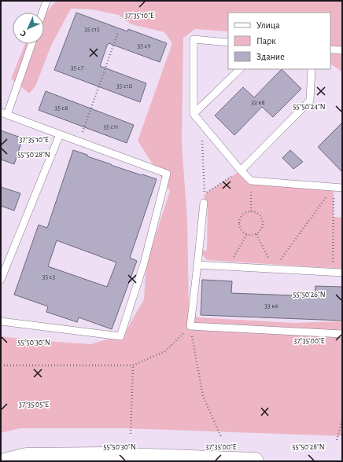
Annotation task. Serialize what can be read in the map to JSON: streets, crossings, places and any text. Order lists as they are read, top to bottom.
{
  "house_numbers": [
    "35 с15",
    "35 с9",
    "35 с7",
    "35 с10",
    "33 к8",
    "35 с8",
    "35 с11",
    "35 с3",
    "33 к6"
  ],
  "legend": ["Улица", "Парк", "Здание"],
  "north": "bottom left",
  "coordinates": [
    "37°35'10\"E",
    "55°50'24\"N",
    "55°50'28\"N",
    "55°50'26\"N",
    "37°35'00\"E",
    "55°50'30\"N",
    "37°35'05\"E"
  ]
}
